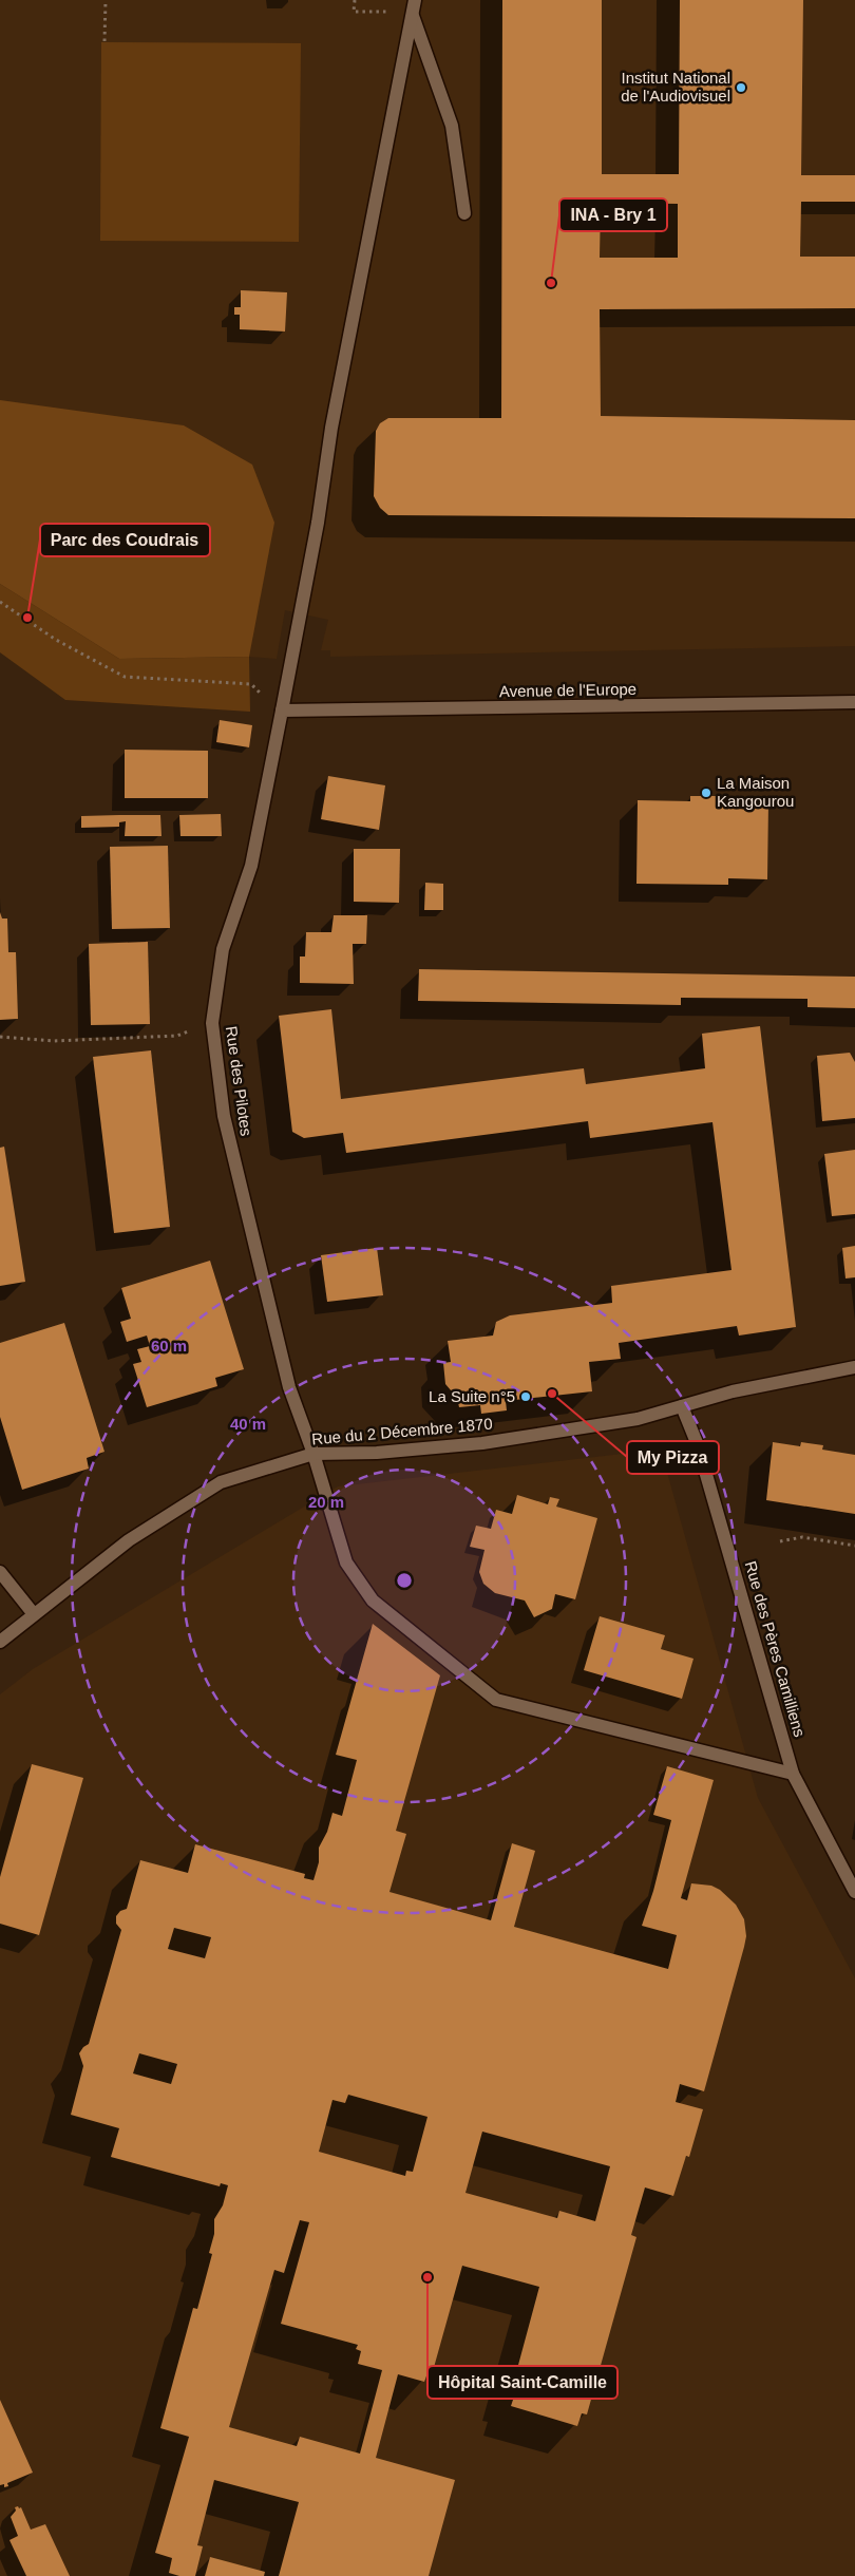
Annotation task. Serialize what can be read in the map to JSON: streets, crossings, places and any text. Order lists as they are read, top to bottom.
{
  "streets": {
    "street": [
      "Avenue de l'Europe",
      "Rue des Pilotes",
      "Rue du 2 Décembre 1870",
      "Rue des Pères Camilliens"
    ]
  },
  "crossings": [
    ["Avenue de l'Europe", "Rue des Pilotes"],
    ["Rue des Pilotes", "Rue du 2 Décembre 1870"],
    ["Rue des Pilotes", "Rue des Pères Camilliens"],
    ["Rue du 2 Décembre 1870", "Rue des Pères Camilliens"]
  ],
  "places": [
    "Institut National de l'Audiovisuel",
    "INA - Bry 1",
    "Parc des Coudrais",
    "La Maison Kangourou",
    "My Pizza",
    "La Suite n°5",
    "Hôpital Saint-Camille"
  ],
  "rings": ["60 m", "40 m", "20 m"]
}
